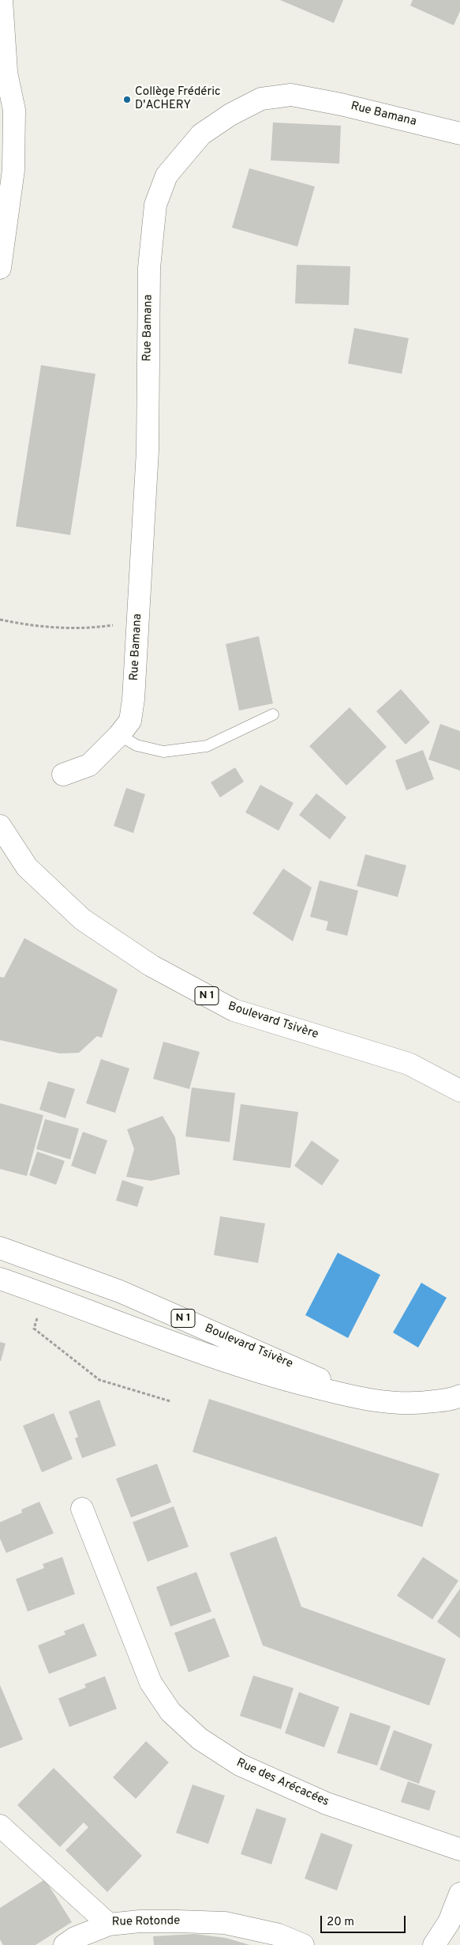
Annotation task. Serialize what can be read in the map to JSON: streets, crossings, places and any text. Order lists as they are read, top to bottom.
{
  "streets": {
    "street": [
      "Rue Bamana",
      "N 1",
      "Boulevard Tsivère",
      "Rue des Arécacées",
      "Rue Rotonde"
    ]
  },
  "crossings": [
    ["N 1", "Boulevard Tsivère"]
  ],
  "places": ["Collège Frédéric D'ACHERY"],
  "scale_bar": "20 m"
}
